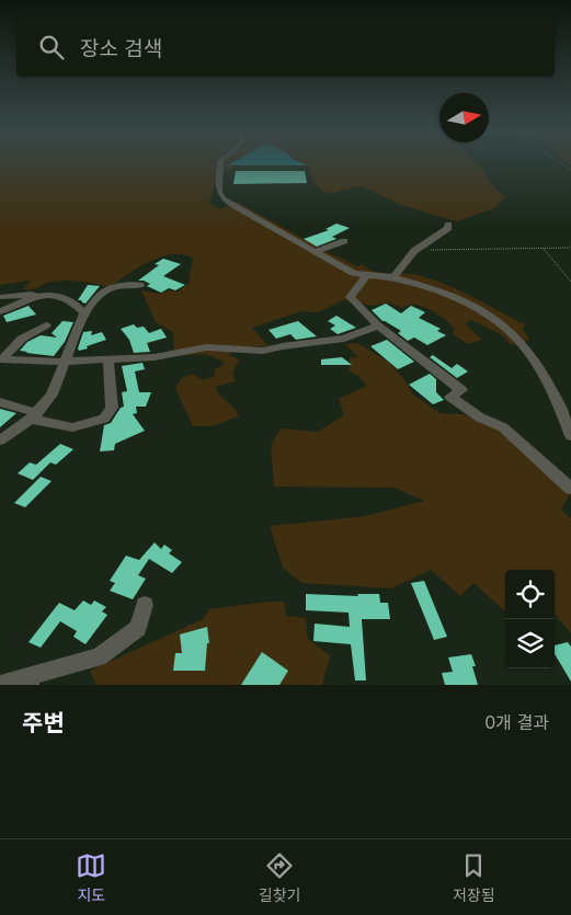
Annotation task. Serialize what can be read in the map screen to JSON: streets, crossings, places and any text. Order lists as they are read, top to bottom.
{
  "north": "right",
  "page": {
    "search": "장소 검색",
    "heading": ["주변", "0개 결과"],
    "nav": ["지도", "길찾기", "저장됨"]
  }
}
